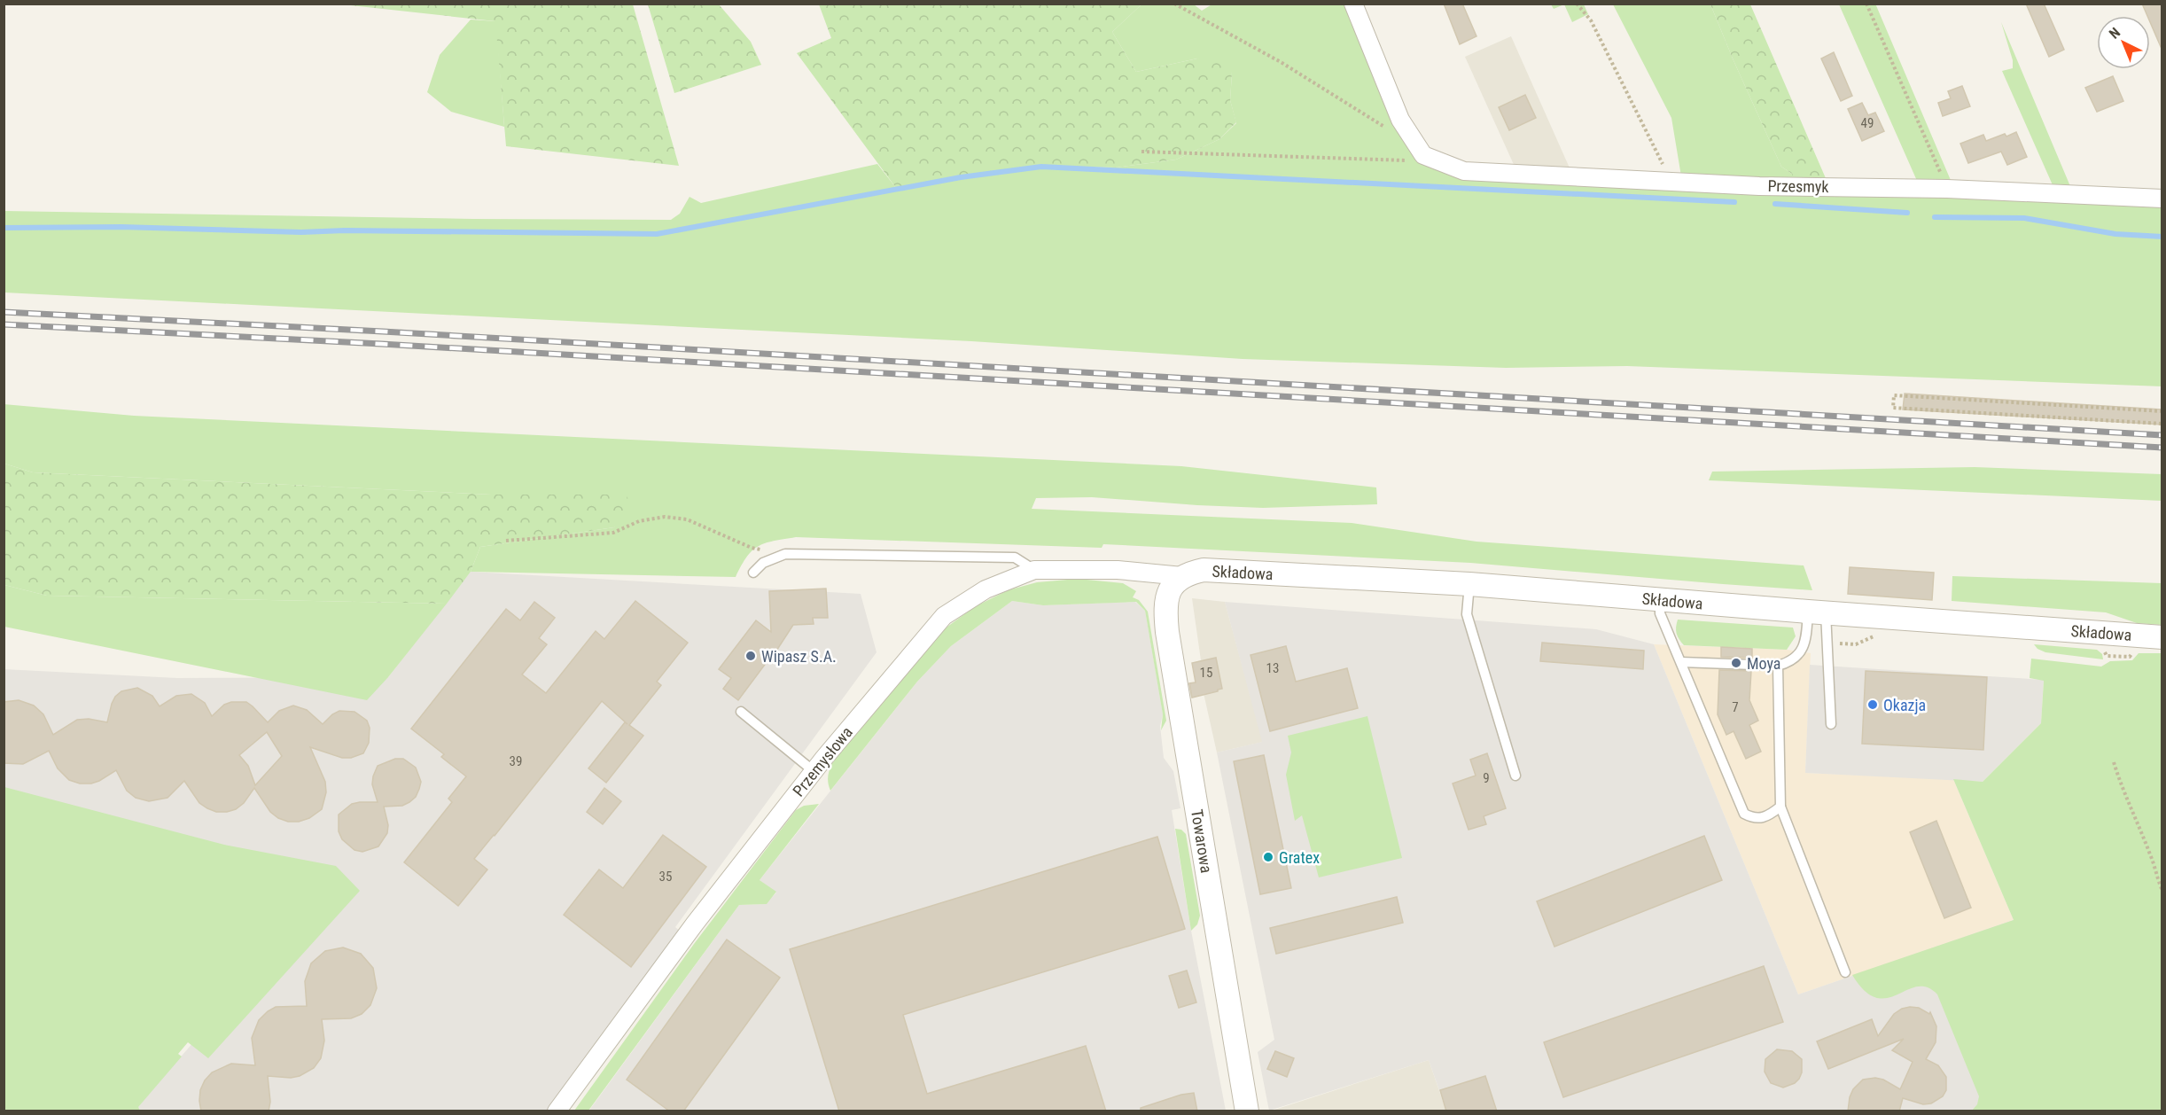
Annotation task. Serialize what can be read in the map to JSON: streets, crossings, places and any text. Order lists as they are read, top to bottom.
{
  "streets": {
    "street": [
      "Przesmyk",
      "Składowa",
      "Przemysłowa",
      "Towarowa"
    ]
  },
  "crossings": [
    ["Składowa", "Przemysłowa"],
    ["Składowa", "Towarowa"],
    ["Przemysłowa", "Towarowa"]
  ],
  "places": [
    "Wipasz S.A.",
    "Moya",
    "Okazja",
    "Gratex"
  ],
  "house_numbers": [
    "49",
    "13",
    "15",
    "7",
    "39",
    "9",
    "35"
  ],
  "north": "top left"
}
